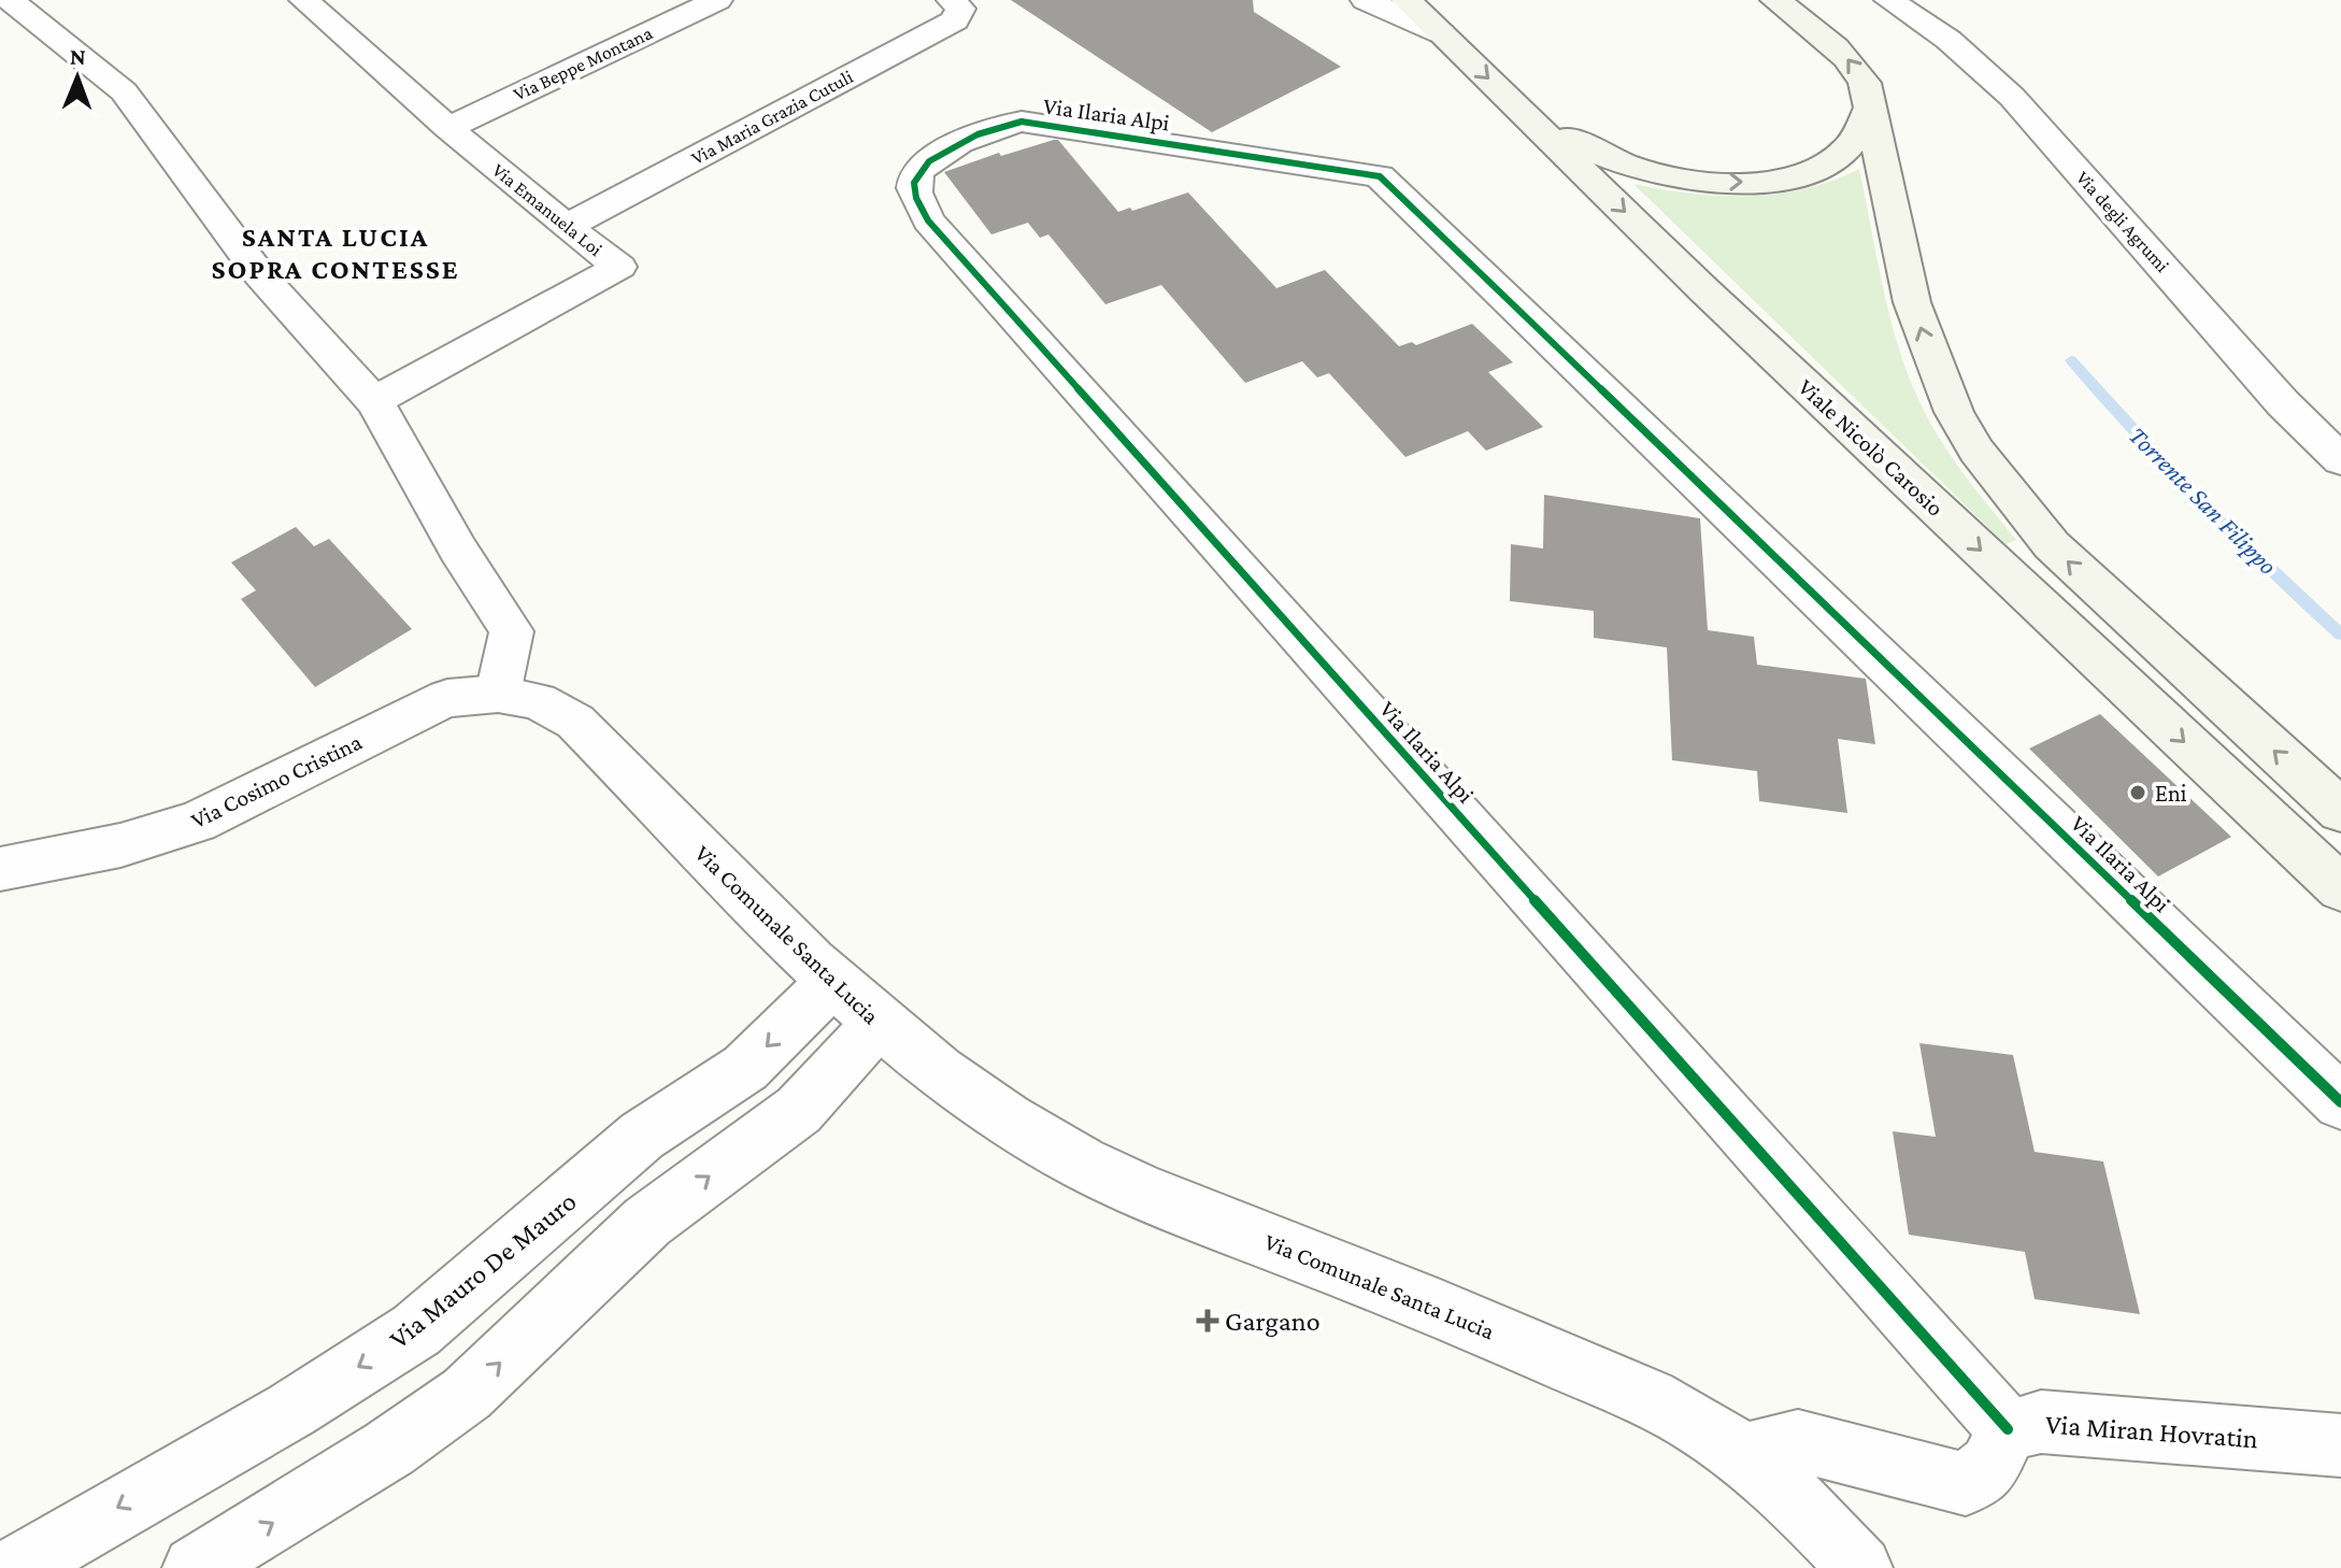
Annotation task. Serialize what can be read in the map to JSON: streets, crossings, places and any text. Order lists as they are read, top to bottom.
{
  "streets": {
    "main road": ["Viale Nicolò Carosio"],
    "street": [
      "Via Beppe Montana",
      "Via Ilaria Alpi",
      "Via Maria Grazia Cutuli",
      "Via Emanuela Loi",
      "Via degli Agrumi",
      "Via Cosimo Cristina",
      "Via Comunale Santa Lucia",
      "Via Mauro De Mauro",
      "Via Miran Hovratin"
    ]
  },
  "crossings": [
    ["Via Beppe Montana", "Via Emanuela Loi"],
    ["Via Ilaria Alpi", "Via Miran Hovratin"],
    ["Via Maria Grazia Cutuli", "Via Emanuela Loi"],
    ["Via Cosimo Cristina", "Via Comunale Santa Lucia"],
    ["Via Comunale Santa Lucia", "Via Mauro De Mauro"]
  ],
  "districts": ["SANTA LUCIA SOPRA CONTESSE"],
  "water": ["Torrente San Filippo"],
  "places": {
    "other": ["Eni"],
    "health": ["Gargano"]
  },
  "north": "top"
}
